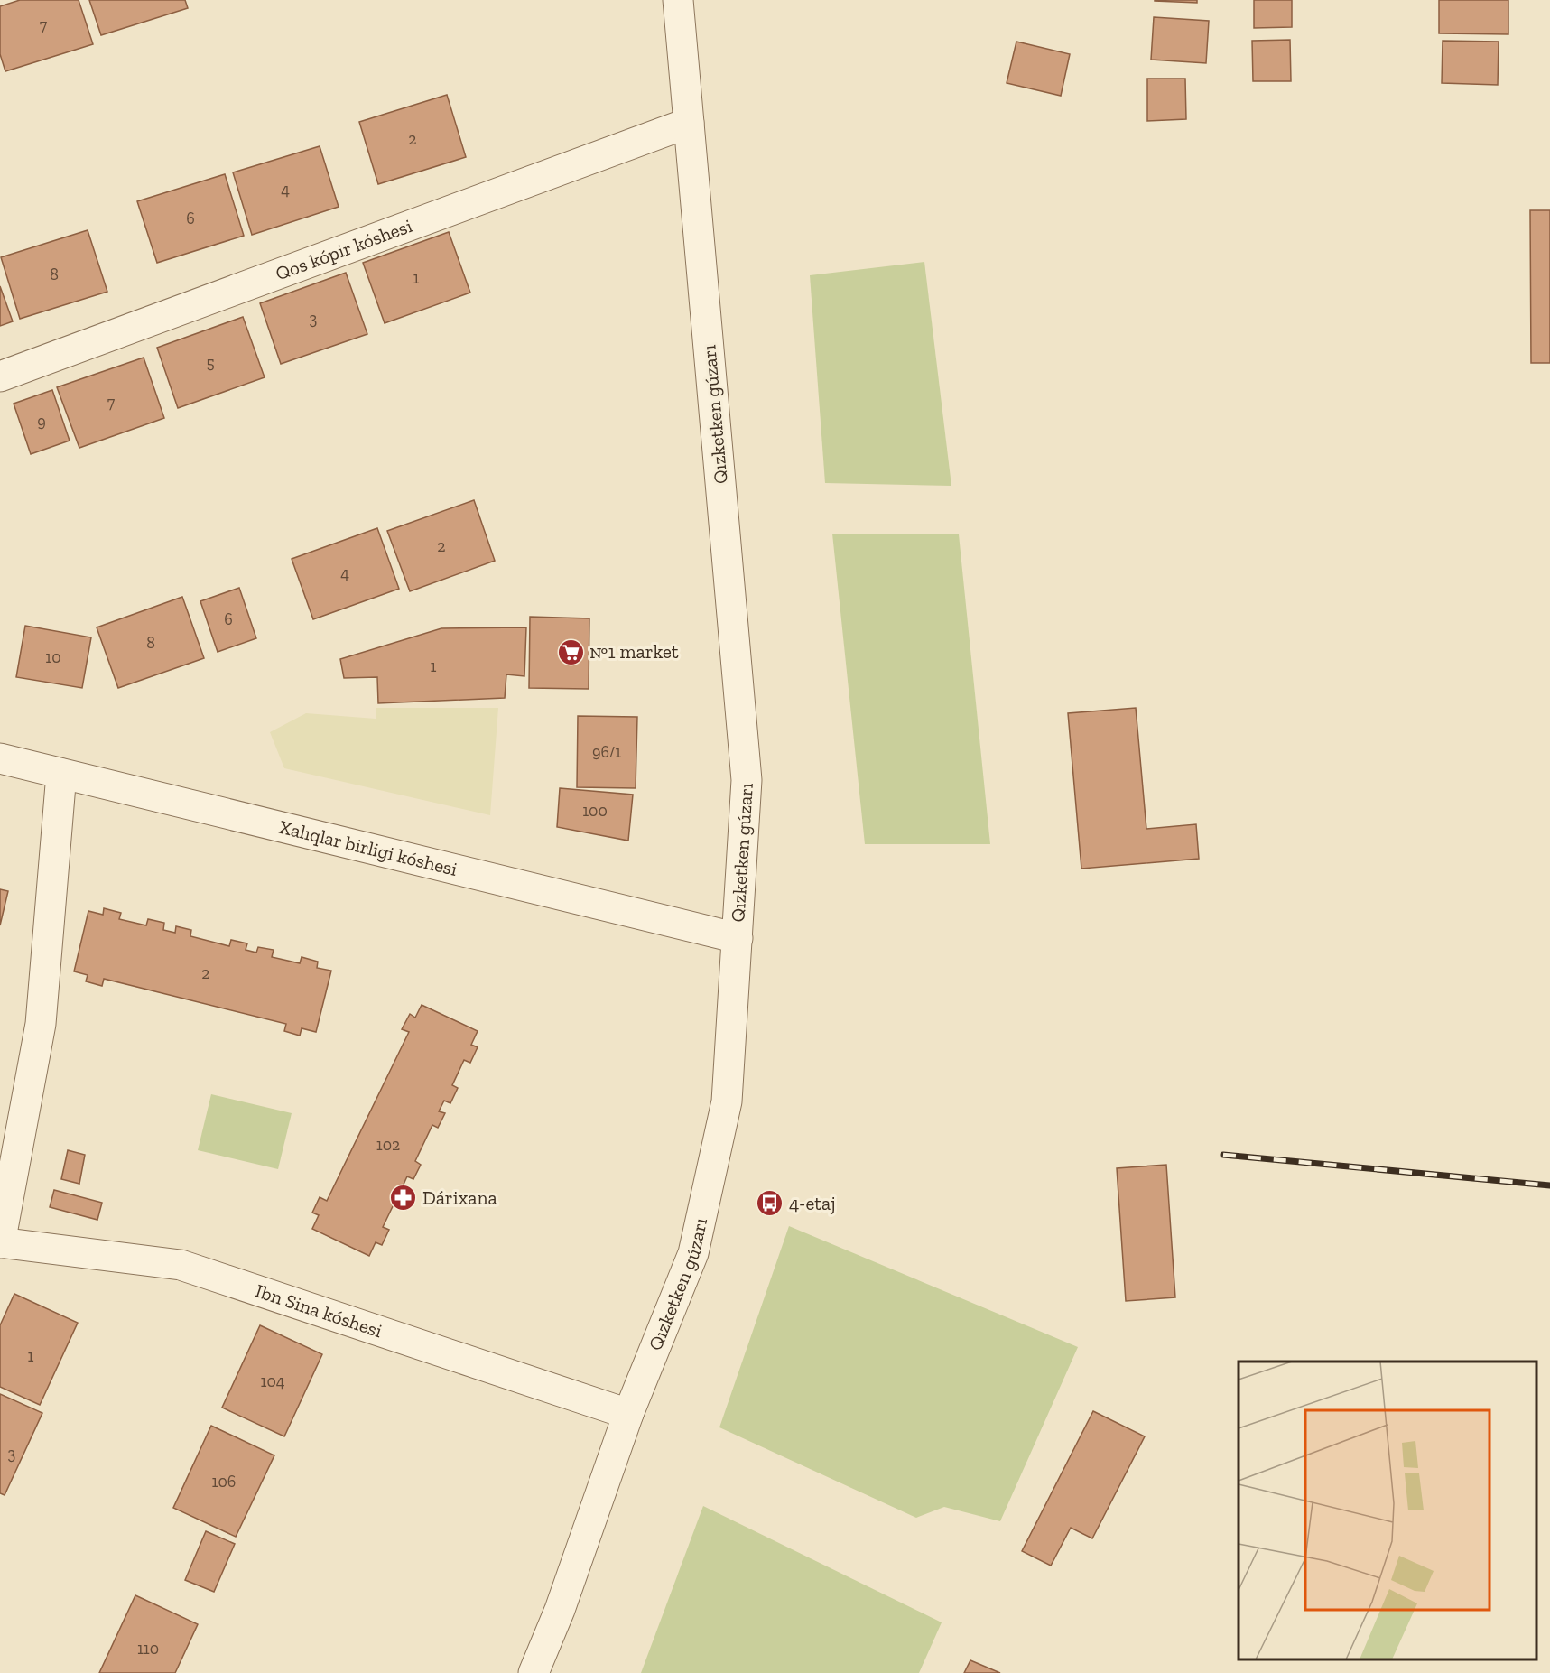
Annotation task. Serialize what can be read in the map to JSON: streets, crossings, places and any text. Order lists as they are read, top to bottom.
{
  "streets": {
    "street": [
      "Qos kópir kóshesi",
      "Qızketken gúzarı",
      "Xalıqlar birligi kóshesi",
      "Ibn Sina kóshesi"
    ]
  },
  "crossings": [
    ["Qos kópir kóshesi", "Qızketken gúzarı"],
    ["Qızketken gúzarı", "Xalıqlar birligi kóshesi"],
    ["Qızketken gúzarı", "Ibn Sina kóshesi"]
  ],
  "places": {
    "supermarket": ["№1 market"],
    "pharmacy": ["Dárixana"],
    "bus stop": ["4-etaj"]
  },
  "house_numbers": [
    "7",
    "2",
    "4",
    "6",
    "8",
    "1",
    "3",
    "5",
    "7",
    "9",
    "2",
    "4",
    "6",
    "8",
    "10",
    "1",
    "96/1",
    "100",
    "2",
    "102",
    "1",
    "104",
    "3",
    "106",
    "110"
  ]
}
